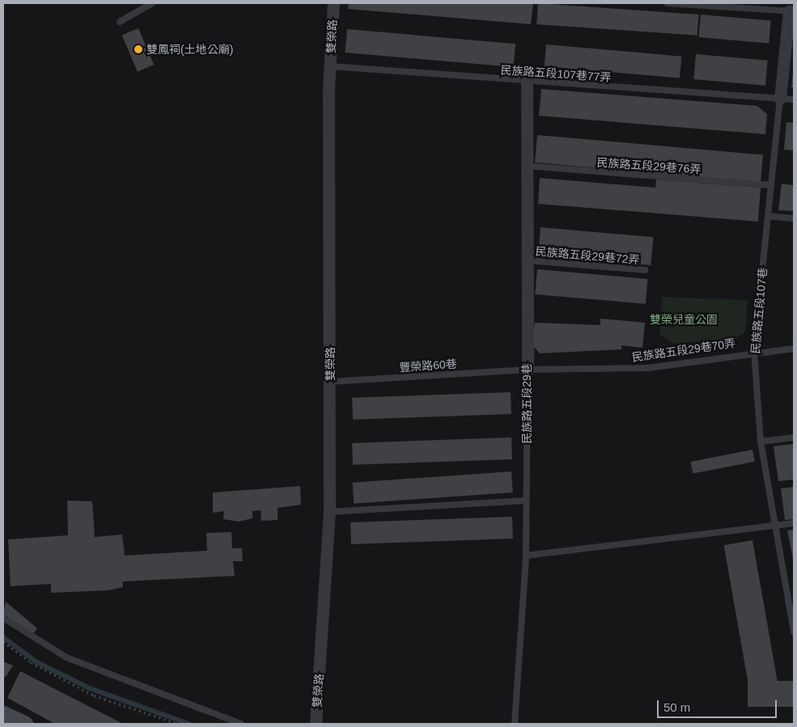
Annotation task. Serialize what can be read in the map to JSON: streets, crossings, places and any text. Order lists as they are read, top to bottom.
{
  "streets": {
    "street": ["雙榮路", "民族路五段107巷", "民族路五段29巷"],
    "lane": [
      "民族路五段107巷77弄",
      "民族路五段29巷76弄",
      "民族路五段29巷72弄",
      "民族路五段29巷70弄",
      "豐榮路60巷"
    ]
  },
  "crossings": [
    ["雙榮路", "民族路五段107巷77弄"],
    ["雙榮路", "豐榮路60巷"],
    ["民族路五段107巷77弄", "民族路五段107巷"],
    ["民族路五段107巷77弄", "民族路五段29巷"],
    ["民族路五段29巷76弄", "民族路五段107巷"],
    ["民族路五段29巷76弄", "民族路五段29巷"],
    ["民族路五段29巷72弄", "民族路五段29巷"],
    ["民族路五段107巷", "民族路五段29巷70弄"],
    ["民族路五段29巷70弄", "豐榮路60巷"],
    ["民族路五段29巷70弄", "民族路五段29巷"],
    ["豐榮路60巷", "民族路五段29巷"]
  ],
  "parks": ["雙榮兒童公園"],
  "places": ["雙鳳祠(土地公廟)"],
  "scale_bar": "50 m"
}
